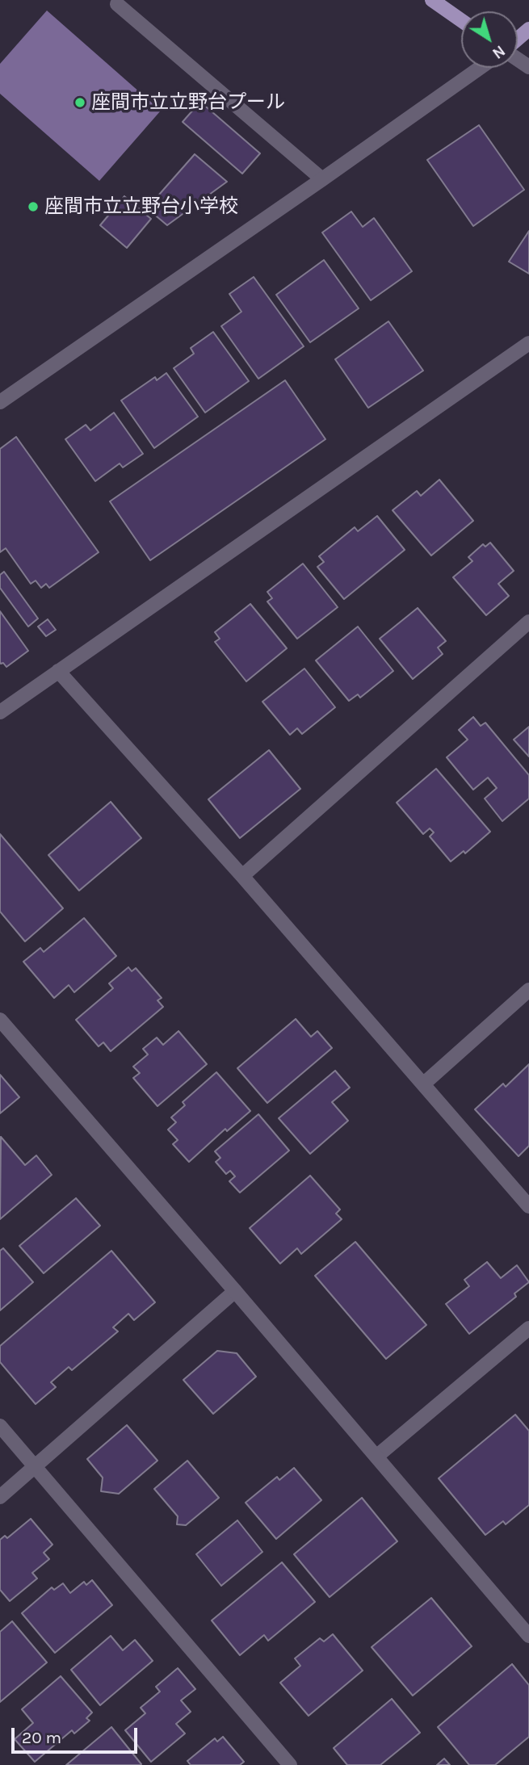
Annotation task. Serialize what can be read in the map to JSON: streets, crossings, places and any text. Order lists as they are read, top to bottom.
{
  "places": ["座間市立立野台プール", "座間市立立野台小学校"],
  "scale_bar": "20 m",
  "north": "bottom right"
}
